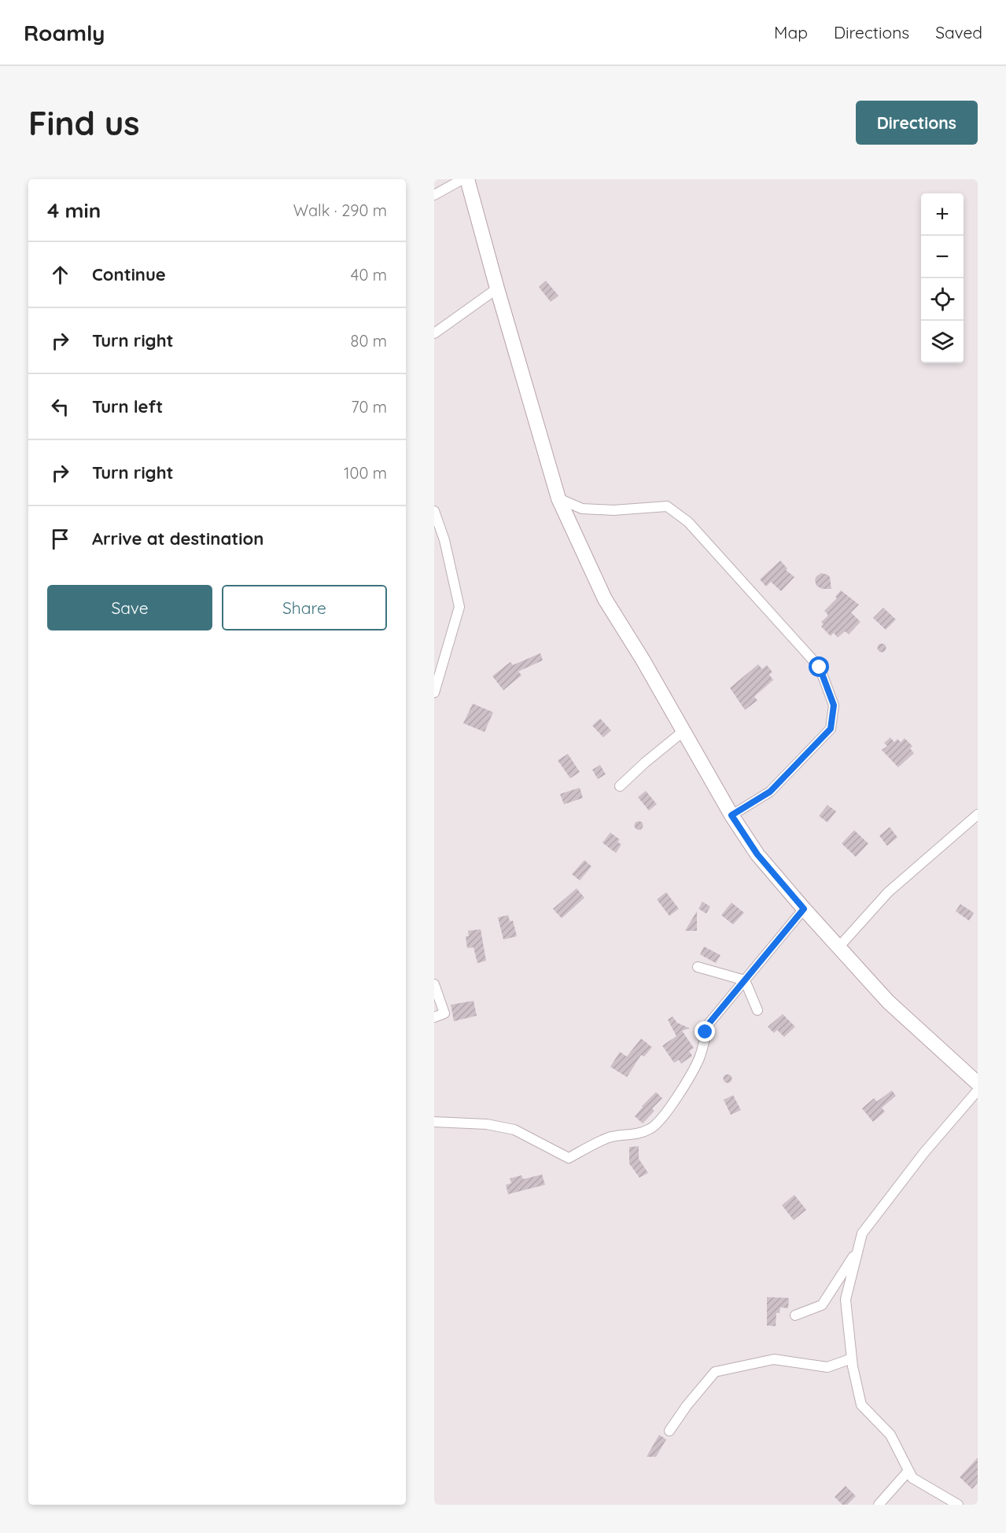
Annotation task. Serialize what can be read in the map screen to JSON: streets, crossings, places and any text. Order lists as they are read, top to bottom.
{
  "page": {
    "header": "Roamly",
    "nav": ["Map", "Directions", "Saved"],
    "buttons": [
      "Directions",
      ["Save", "Share"]
    ],
    "title": "Find us",
    "heading": ["4 min", "Walk · 290 m"],
    "map_buttons": ["+", "−"],
    "list": [
      ["Continue", "40 m"],
      ["Turn right", "80 m"],
      ["Turn left", "70 m"],
      ["Turn right", "100 m"],
      "Arrive at destination"
    ]
  }
}
